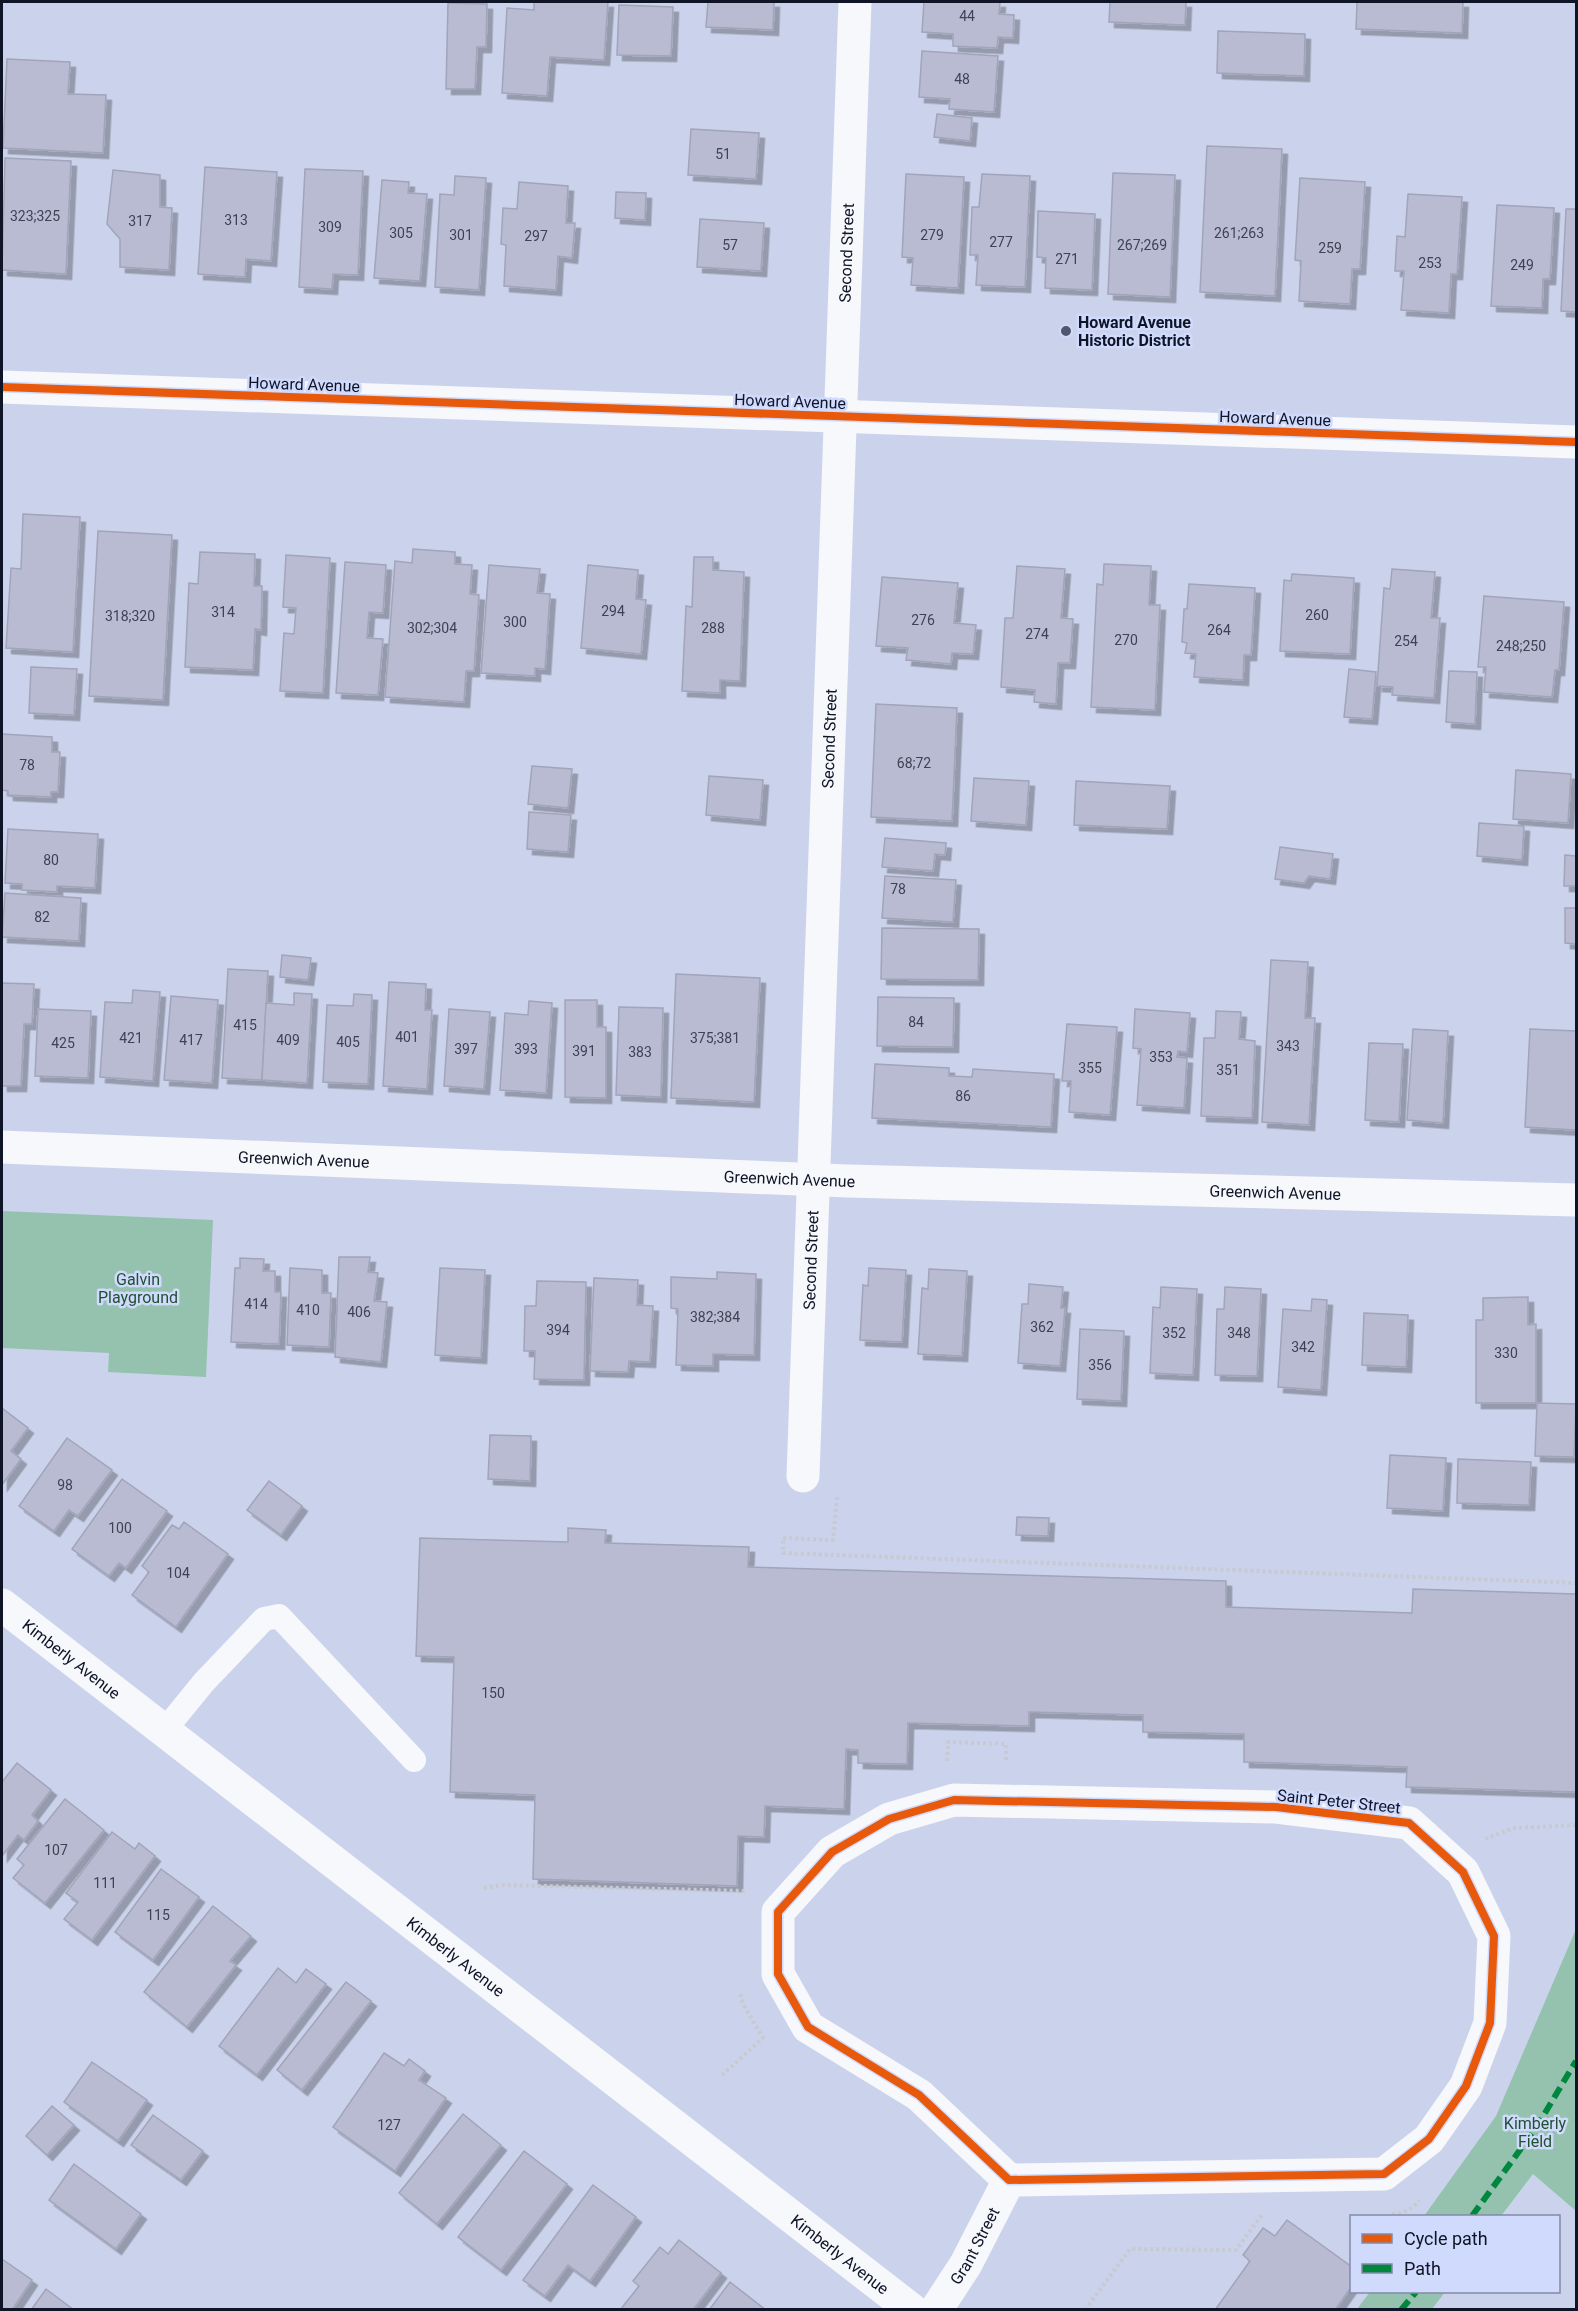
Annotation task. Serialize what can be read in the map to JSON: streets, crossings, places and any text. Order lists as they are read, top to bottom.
{
  "streets": {
    "street": [
      "Second Street",
      "Howard Avenue",
      "Greenwich Avenue",
      "Kimberly Avenue",
      "Saint Peter Street",
      "Grant Street"
    ]
  },
  "crossings": [
    ["Second Street", "Howard Avenue"],
    ["Second Street", "Greenwich Avenue"],
    ["Saint Peter Street", "Grant Street"]
  ],
  "parks": ["Galvin Playground", "Kimberly Field"],
  "places": ["Howard Avenue Historic District"],
  "house_numbers": [
    "44",
    "48",
    "51",
    "323;325",
    "313",
    "317",
    "309",
    "305",
    "261;263",
    "301",
    "279",
    "297",
    "277",
    "57",
    "267;269",
    "259",
    "271",
    "253",
    "249",
    "294",
    "314",
    "260",
    "318;320",
    "276",
    "300",
    "302;304",
    "288",
    "264",
    "274",
    "270",
    "254",
    "248;250",
    "68;72",
    "78",
    "80",
    "78",
    "82",
    "84",
    "415",
    "401",
    "421",
    "375;381",
    "417",
    "409",
    "405",
    "425",
    "343",
    "397",
    "393",
    "391",
    "383",
    "353",
    "355",
    "351",
    "86",
    "414",
    "410",
    "406",
    "382;384",
    "362",
    "394",
    "352",
    "348",
    "342",
    "330",
    "356",
    "98",
    "100",
    "104",
    "150",
    "107",
    "111",
    "115",
    "127"
  ],
  "legend": ["Cycle path", "Path"]
}
